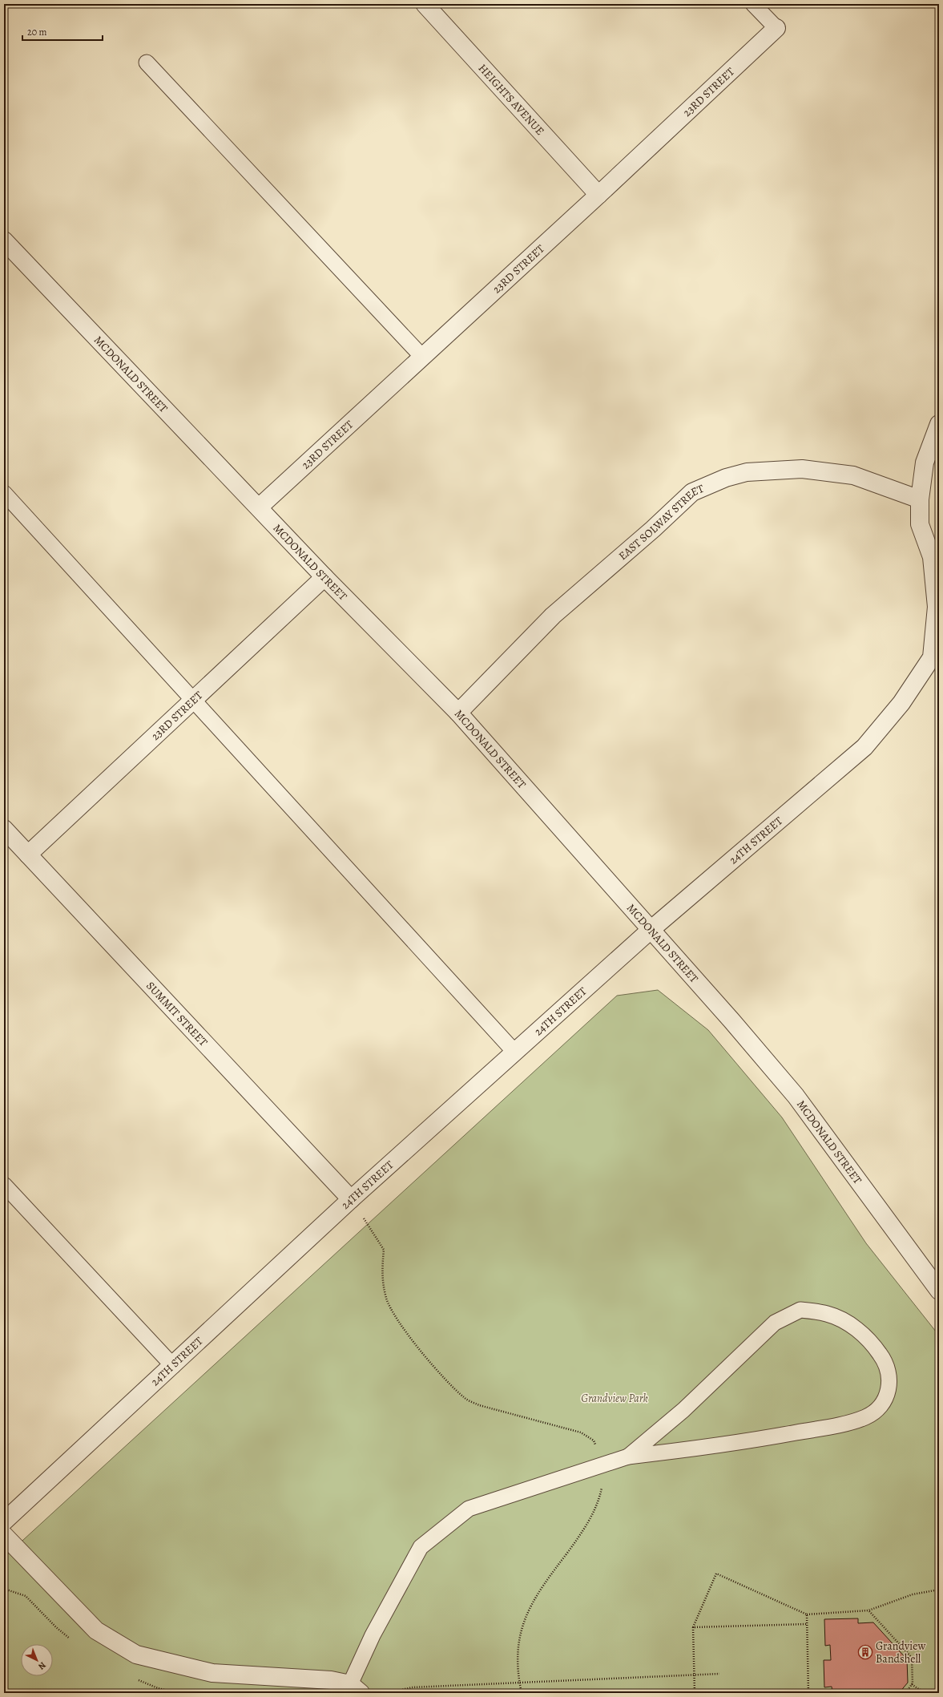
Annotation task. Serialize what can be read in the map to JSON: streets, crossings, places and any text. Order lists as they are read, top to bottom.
{
  "streets": {
    "street": [
      "23RD STREET",
      "HEIGHTS AVENUE",
      "MCDONALD STREET",
      "EAST SOLWAY STREET",
      "24TH STREET",
      "SUMMIT STREET"
    ]
  },
  "crossings": [
    ["23RD STREET", "HEIGHTS AVENUE"],
    ["23RD STREET", "MCDONALD STREET"],
    ["23RD STREET", "SUMMIT STREET"],
    ["MCDONALD STREET", "EAST SOLWAY STREET"],
    ["MCDONALD STREET", "24TH STREET"],
    ["EAST SOLWAY STREET", "24TH STREET"],
    ["24TH STREET", "SUMMIT STREET"]
  ],
  "parks": ["Grandview Park"],
  "places": {
    "building": ["Grandview Bandshell"]
  },
  "scale_bar": "20 m",
  "north": "bottom right"
}
